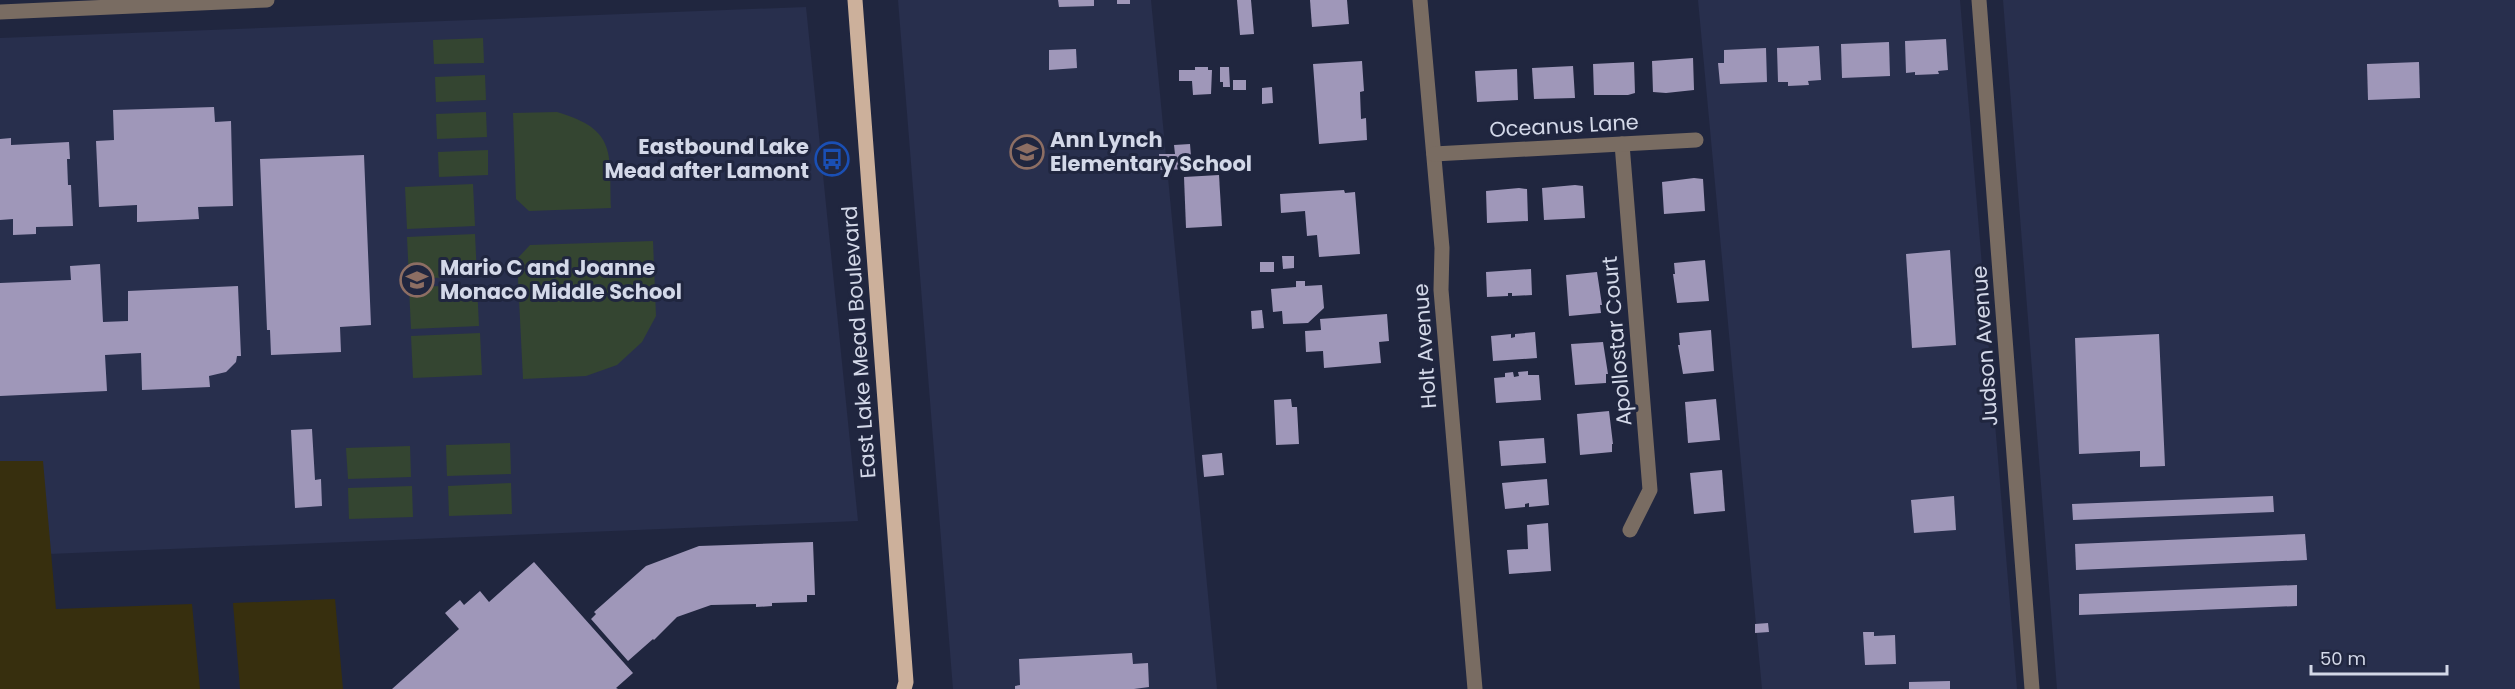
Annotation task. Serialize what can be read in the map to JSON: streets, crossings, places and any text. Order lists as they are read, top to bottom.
{
  "streets": {
    "main road": ["East Lake Mead Boulevard"],
    "street": [
      "Oceanus Lane",
      "Apollostar Court",
      "Holt Avenue",
      "Judson Avenue"
    ]
  },
  "crossings": [
    ["Oceanus Lane", "Apollostar Court"],
    ["Oceanus Lane", "Holt Avenue"]
  ],
  "places": {
    "school or university": ["Ann Lynch Elementary School", "Mario C and Joanne Monaco Middle School"],
    "bus stop": ["Eastbound Lake Mead after Lamont"]
  },
  "scale_bar": "50 m"
}
